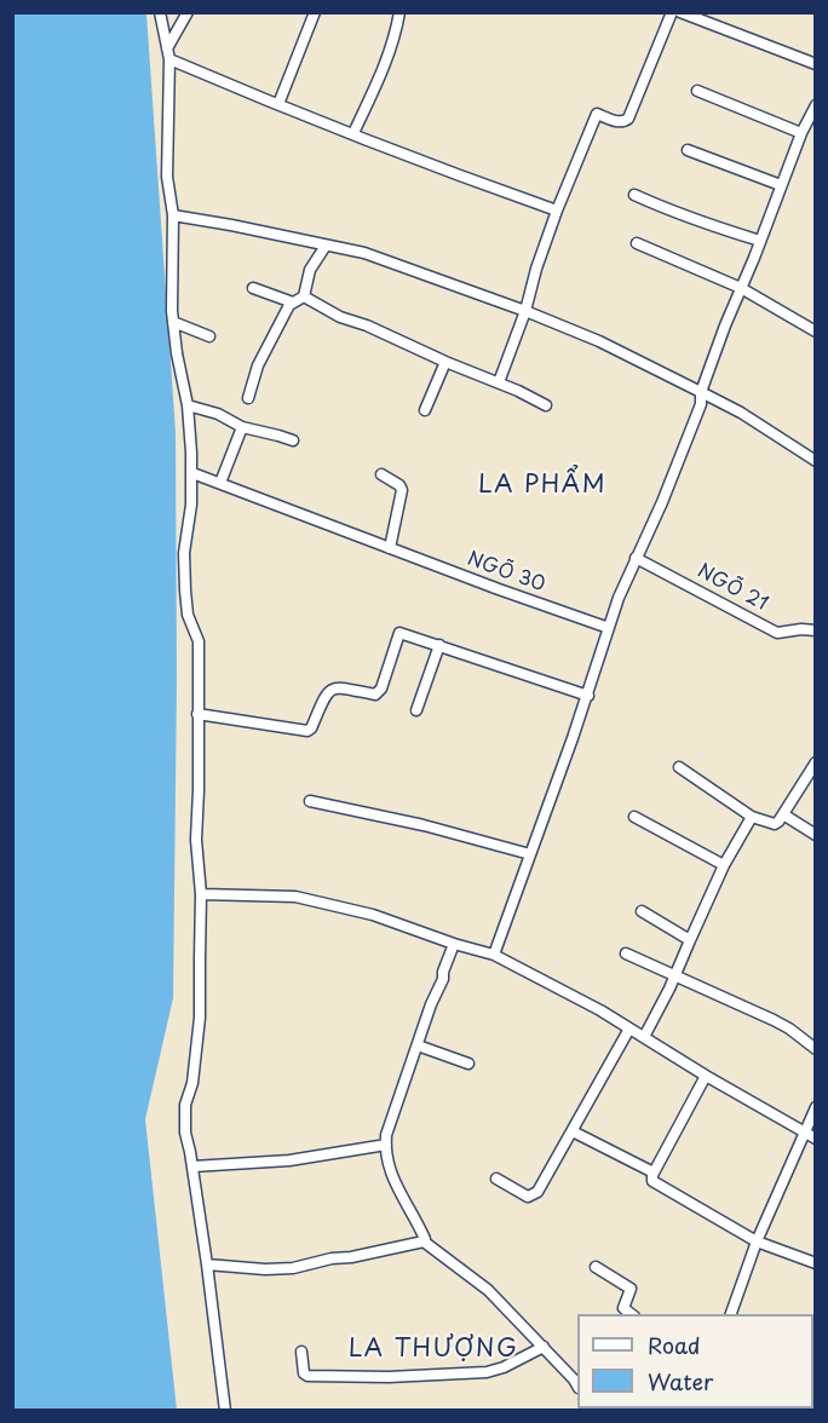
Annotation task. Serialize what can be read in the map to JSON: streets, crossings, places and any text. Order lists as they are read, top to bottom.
{
  "streets": {
    "street": ["NGÕ 30", "NGÕ 21"]
  },
  "districts": ["LA PHẨM", "LA THƯỢNG"],
  "legend": ["Road", "Water"]
}
